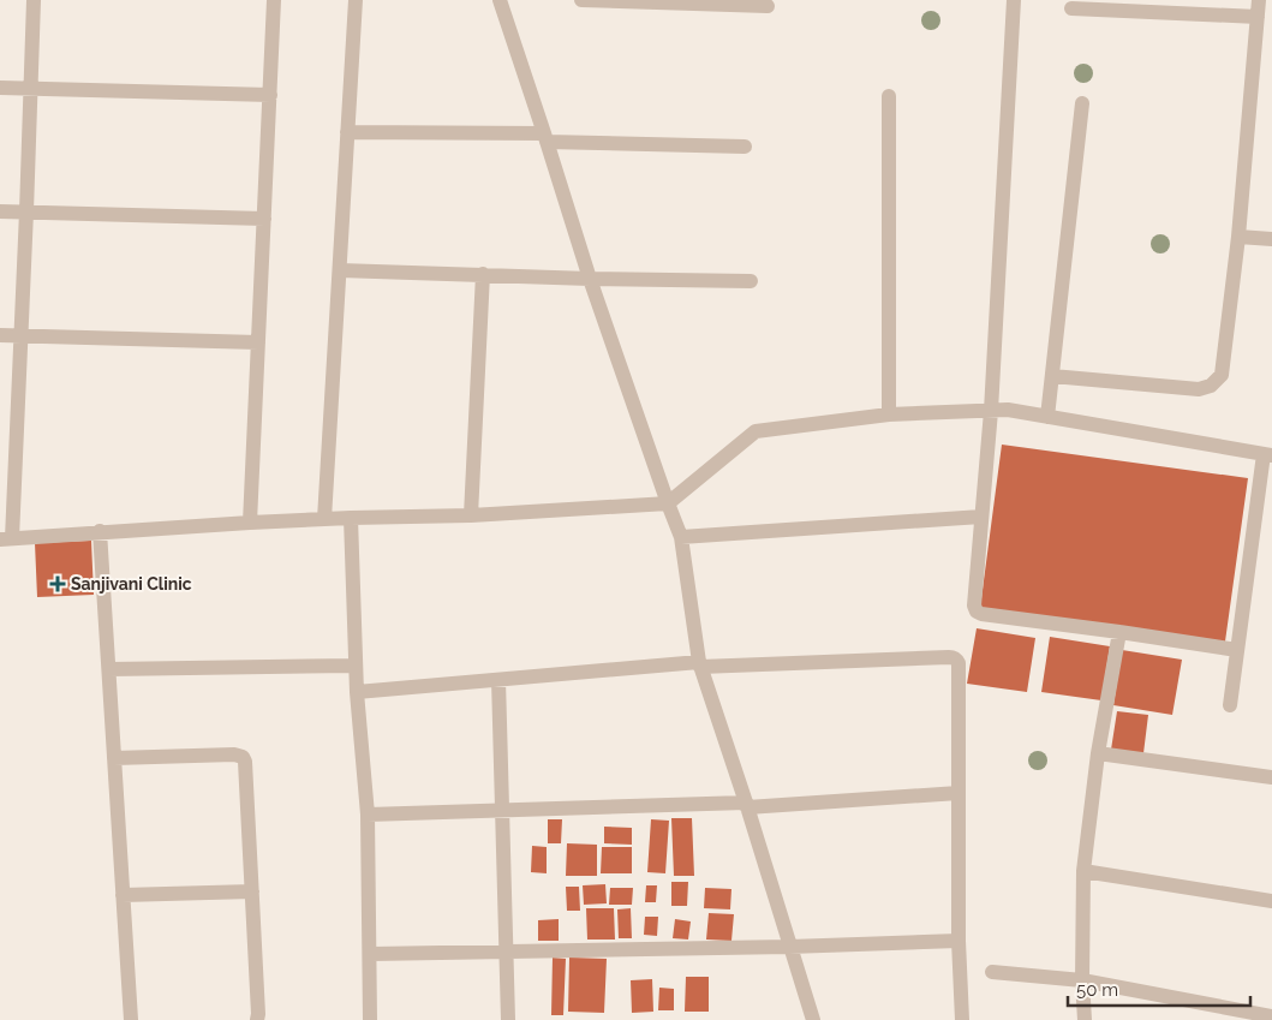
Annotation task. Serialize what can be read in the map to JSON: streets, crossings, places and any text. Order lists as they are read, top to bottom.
{
  "places": {
    "health": ["Sanjivani Clinic"]
  },
  "scale_bar": "50 m"
}
